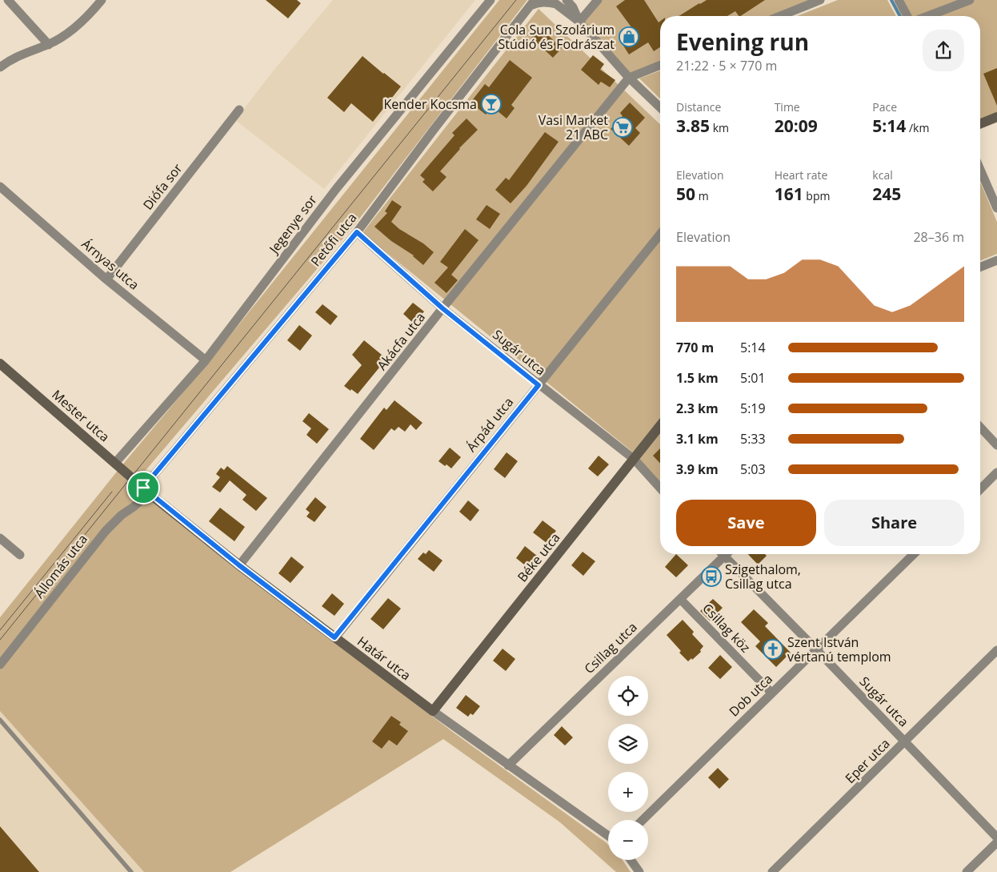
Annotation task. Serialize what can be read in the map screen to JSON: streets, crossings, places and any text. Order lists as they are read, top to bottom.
{
  "streets": {
    "street": [
      "Diófa sor",
      "Jegenye sor",
      "Petőfi utca",
      "Árnyas utca",
      "Akácfa utca",
      "Sugár utca",
      "Mester utca",
      "Árpád utca",
      "Béke utca",
      "Állomás utca",
      "Csillag köz",
      "Csillag utca",
      "Határ utca",
      "Dob utca",
      "Eper utca"
    ]
  },
  "crossings": [
    ["Diófa sor", "Árnyas utca"],
    ["Jegenye sor", "Árnyas utca"],
    ["Jegenye sor", "Mester utca"],
    ["Petőfi utca", "Sugár utca"],
    ["Petőfi utca", "Mester utca"],
    ["Petőfi utca", "Állomás utca"],
    ["Petőfi utca", "Határ utca"],
    ["Akácfa utca", "Sugár utca"],
    ["Akácfa utca", "Határ utca"],
    ["Sugár utca", "Árpád utca"],
    ["Sugár utca", "Béke utca"],
    ["Sugár utca", "Dob utca"],
    ["Sugár utca", "Eper utca"],
    ["Mester utca", "Állomás utca"],
    ["Mester utca", "Határ utca"],
    ["Árpád utca", "Határ utca"],
    ["Béke utca", "Határ utca"],
    ["Állomás utca", "Határ utca"],
    ["Csillag köz", "Csillag utca"],
    ["Csillag köz", "Dob utca"],
    ["Csillag utca", "Határ utca"]
  ],
  "places": {
    "shop": ["Cola Sun Szolárium Stúdió és Fodrászat"],
    "bar": ["Kender Kocsma"],
    "supermarket": ["Vasi Market 21 ABC"],
    "bus stop": ["Szigethalom, Csillag utca"],
    "church": ["Szent István vértanú templom"]
  },
  "page": {
    "heading": ["Evening run", "21:22 · 5 × 770 m"],
    "stats": [
      ["Distance", "3.85 km"],
      ["Time", "20:09"],
      ["Pace", "5:14 /km"],
      ["Elevation", "50 m"],
      ["Heart rate", "161 bpm"],
      ["kcal", "245"]
    ],
    "chart": ["Elevation", "28–36 m"],
    "list": [
      {
        "name": "770 m",
        "note": "5:14"
      },
      {
        "name": "1.5 km",
        "note": "5:01"
      },
      {
        "name": "2.3 km",
        "note": "5:19"
      },
      {
        "name": "3.1 km",
        "note": "5:33"
      },
      {
        "name": "3.9 km",
        "note": "5:03"
      }
    ],
    "buttons": ["Save", "Share"],
    "map_buttons": ["+", "−"]
  }
}
